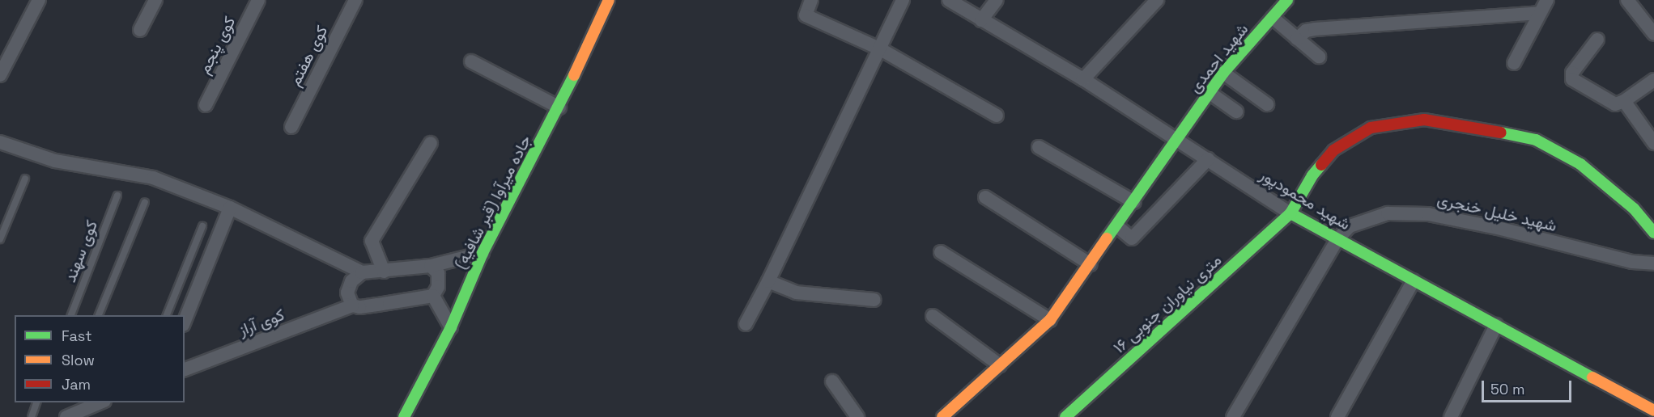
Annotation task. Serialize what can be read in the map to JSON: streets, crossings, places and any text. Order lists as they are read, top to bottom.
{
  "streets": {
    "street": [
      "کوی پنجم",
      "کوی هفتم",
      "شهید احمدی",
      "شهید محمودپور",
      "جاده میرآوا (قبر شافیه)",
      "شهید خلیل خنجری",
      "۱۶ متری نیاوران جنوبی",
      "کوی آراز"
    ],
    "lane": ["کوی سهند"]
  },
  "crossings": [
    ["شهید احمدی", "شهید محمودپور"],
    ["شهید محمودپور", "شهید خلیل خنجری"],
    ["شهید محمودپور", "۱۶ متری نیاوران جنوبی"]
  ],
  "legend": ["Fast", "Slow", "Jam"],
  "scale_bar": "50 m"
}
